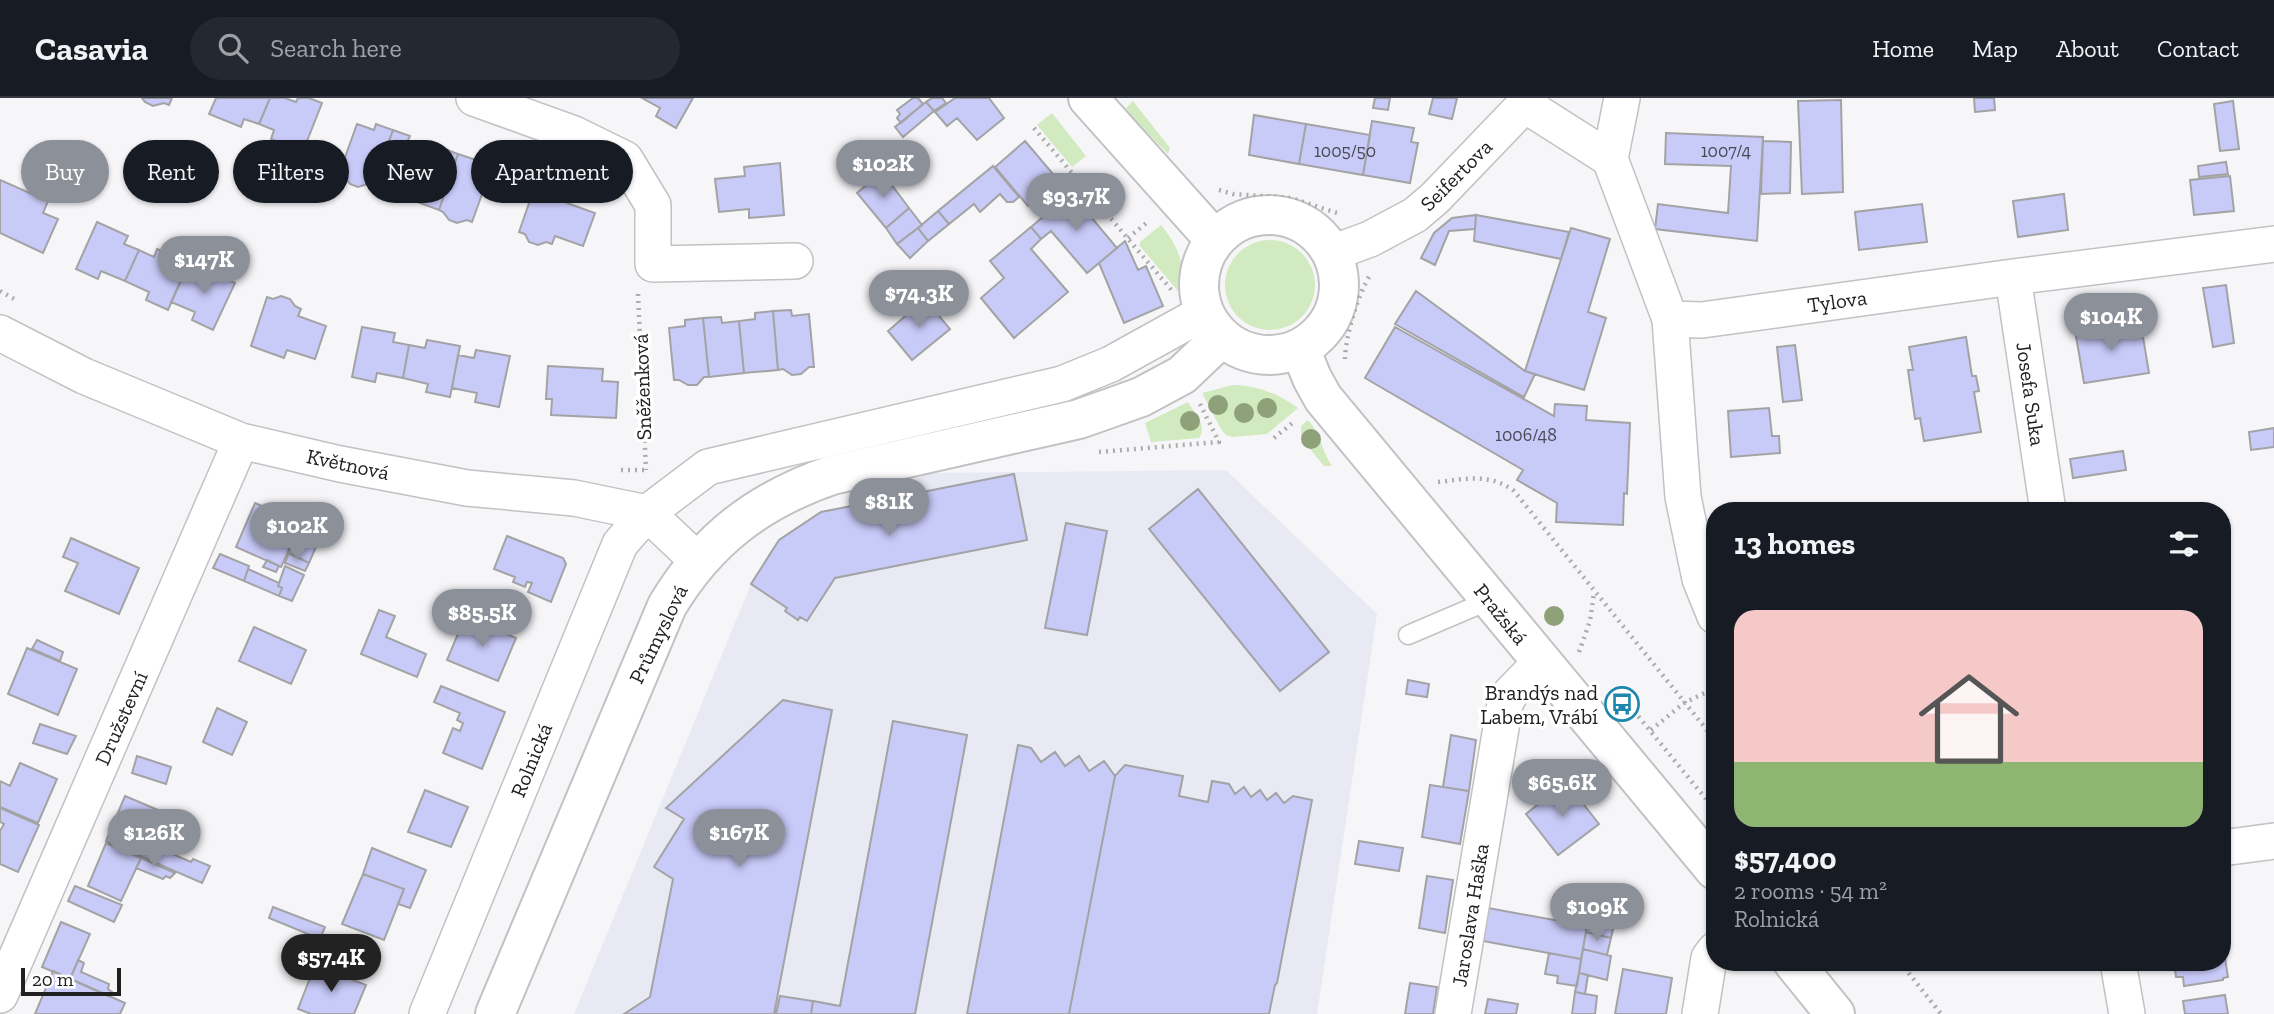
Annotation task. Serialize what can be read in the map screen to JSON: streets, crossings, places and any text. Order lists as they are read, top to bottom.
{
  "streets": {
    "main road": ["Pražská", "Průmyslová"],
    "street": [
      "Seifertova",
      "Tylova",
      "Josefa Suka",
      "Květnová",
      "Družstevní",
      "Rolnická",
      "Jaroslava Haška"
    ],
    "path": ["Sněženková"]
  },
  "crossings": [
    ["Seifertova", "Pražská"],
    ["Seifertova", "Průmyslová"],
    ["Tylova", "Josefa Suka"],
    ["Sněženková", "Květnová"],
    ["Sněženková", "Rolnická"],
    ["Květnová", "Družstevní"],
    ["Květnová", "Rolnická"],
    ["Pražská", "Průmyslová"],
    ["Pražská", "Jaroslava Haška"]
  ],
  "places": {
    "bus stop": ["Brandýs nad Labem, Vrábí"]
  },
  "house_numbers": ["1005/50", "1007/4", "1006/48"],
  "scale_bar": "20 m",
  "page": {
    "header": "Casavia",
    "search": "Search here",
    "nav": [
      "Home",
      "Map",
      "About",
      "Contact"
    ],
    "price": [
      "$102K",
      "$93.7K",
      "$147K",
      "$74.3K",
      "$104K",
      "$81K",
      "$102K",
      "$85.5K",
      "$65.6K",
      "$126K",
      "$167K",
      "$109K",
      "$57.4K"
    ],
    "chip": [
      "Buy",
      "Rent",
      "Filters",
      "New",
      "Apartment"
    ],
    "heading": "13 homes",
    "list": [
      {
        "name": "$57,400",
        "note": "2 rooms · 54 m² · Rolnická"
      }
    ],
    "scale": "20 m"
  }
}
